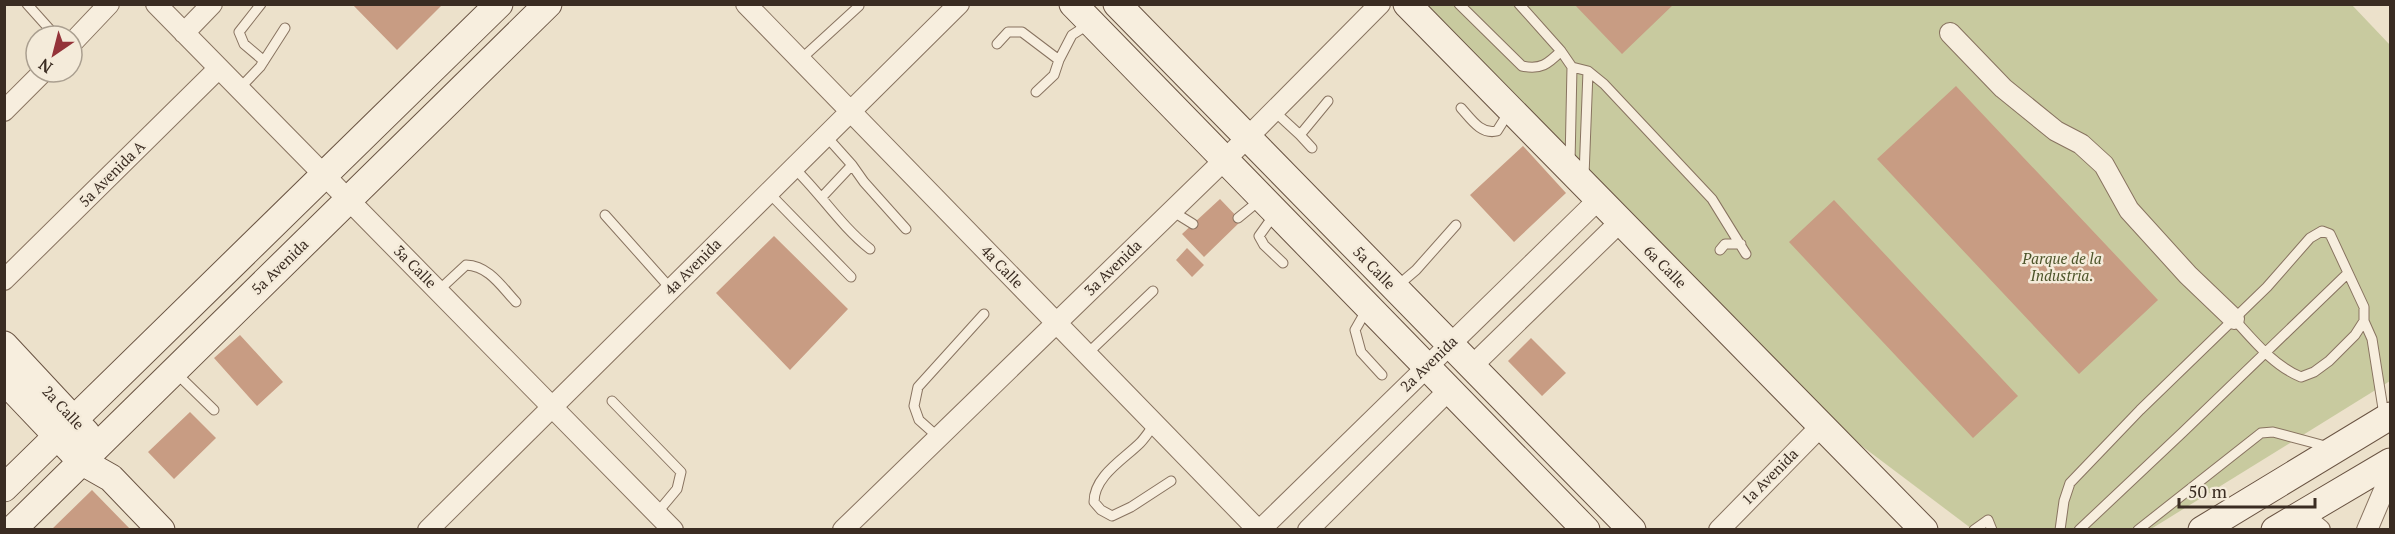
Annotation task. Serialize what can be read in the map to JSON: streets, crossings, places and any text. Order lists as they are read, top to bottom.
{
  "streets": {
    "main road": [
      "5a Avenida",
      "6a Calle",
      "5a Calle",
      "2a Calle"
    ],
    "street": [
      "5a Avenida A",
      "3a Calle",
      "4a Avenida",
      "4a Calle",
      "3a Avenida",
      "2a Avenida",
      "1a Avenida"
    ]
  },
  "crossings": [
    ["5a Avenida A", "3a Calle"],
    ["5a Avenida", "3a Calle"],
    ["5a Avenida", "2a Calle"],
    ["3a Calle", "4a Avenida"],
    ["4a Avenida", "4a Calle"],
    ["4a Calle", "3a Avenida"],
    ["4a Calle", "2a Avenida"],
    ["6a Calle", "2a Avenida"],
    ["6a Calle", "1a Avenida"],
    ["3a Avenida", "5a Calle"],
    ["5a Calle", "2a Avenida"]
  ],
  "parks": ["Parque de la Industria."],
  "scale_bar": "50 m",
  "north": "bottom left"
}
